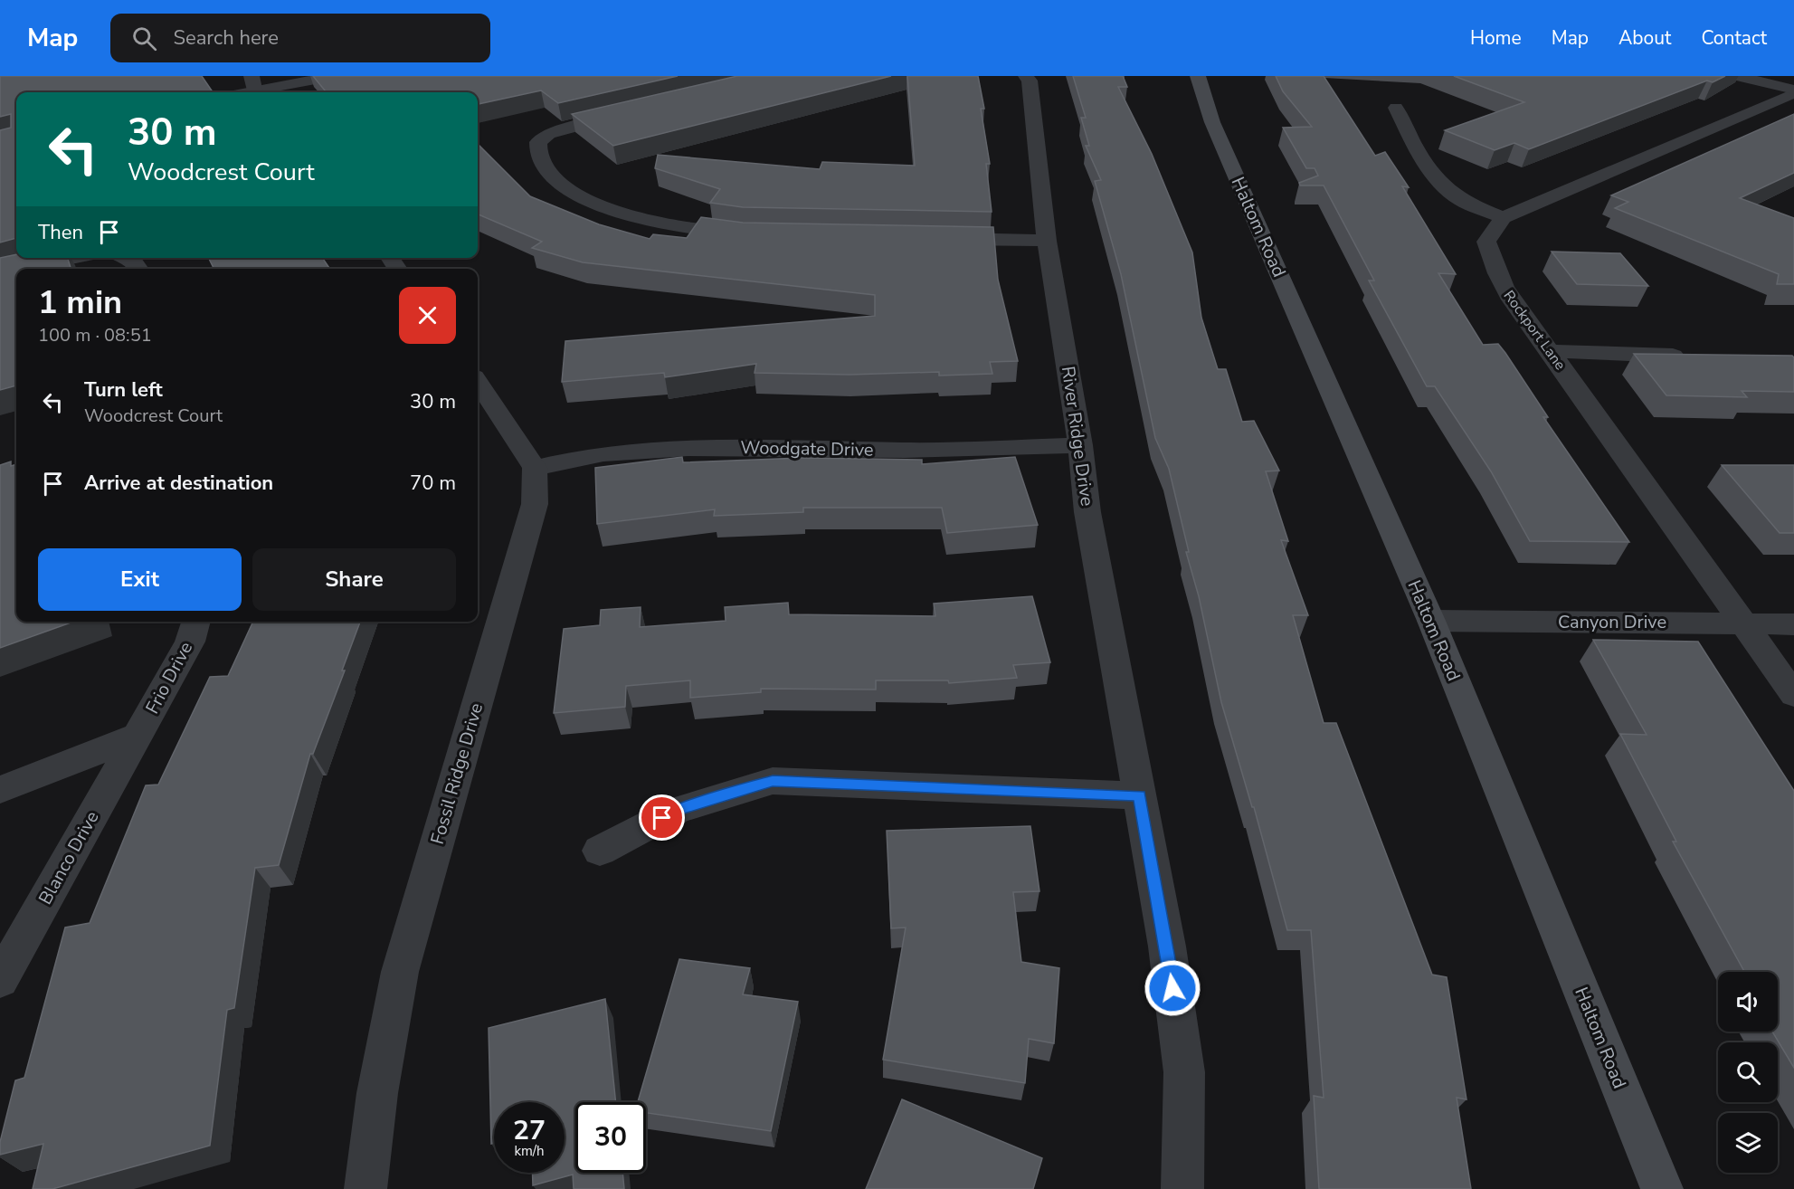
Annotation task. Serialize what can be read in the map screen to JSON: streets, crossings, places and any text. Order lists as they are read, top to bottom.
{
  "streets": {
    "main road": ["Haltom Road"],
    "street": [
      "Rockport Lane",
      "River Ridge Drive",
      "Woodgate Drive",
      "Canyon Drive",
      "Frio Drive",
      "Fossil Ridge Drive",
      "Blanco Drive"
    ]
  },
  "crossings": [
    ["Haltom Road", "Canyon Drive"],
    ["Rockport Lane", "Canyon Drive"],
    ["River Ridge Drive", "Woodgate Drive"],
    ["Woodgate Drive", "Fossil Ridge Drive"],
    ["Frio Drive", "Blanco Drive"]
  ],
  "page": {
    "header": "Map",
    "search": "Search here",
    "nav": [
      "Home",
      "Map",
      "About",
      "Contact"
    ],
    "turn": ["30 m", "Woodcrest Court"],
    "then": "Then",
    "heading": ["1 min", "100 m · 08:51"],
    "list": [
      {
        "name": "Turn left",
        "note": "Woodcrest Court",
        "value": "30 m"
      },
      {
        "name": "Arrive at destination",
        "value": "70 m"
      }
    ],
    "buttons": ["Exit", "Share"],
    "speed": "27 km/h",
    "limit": "30"
  }
}
